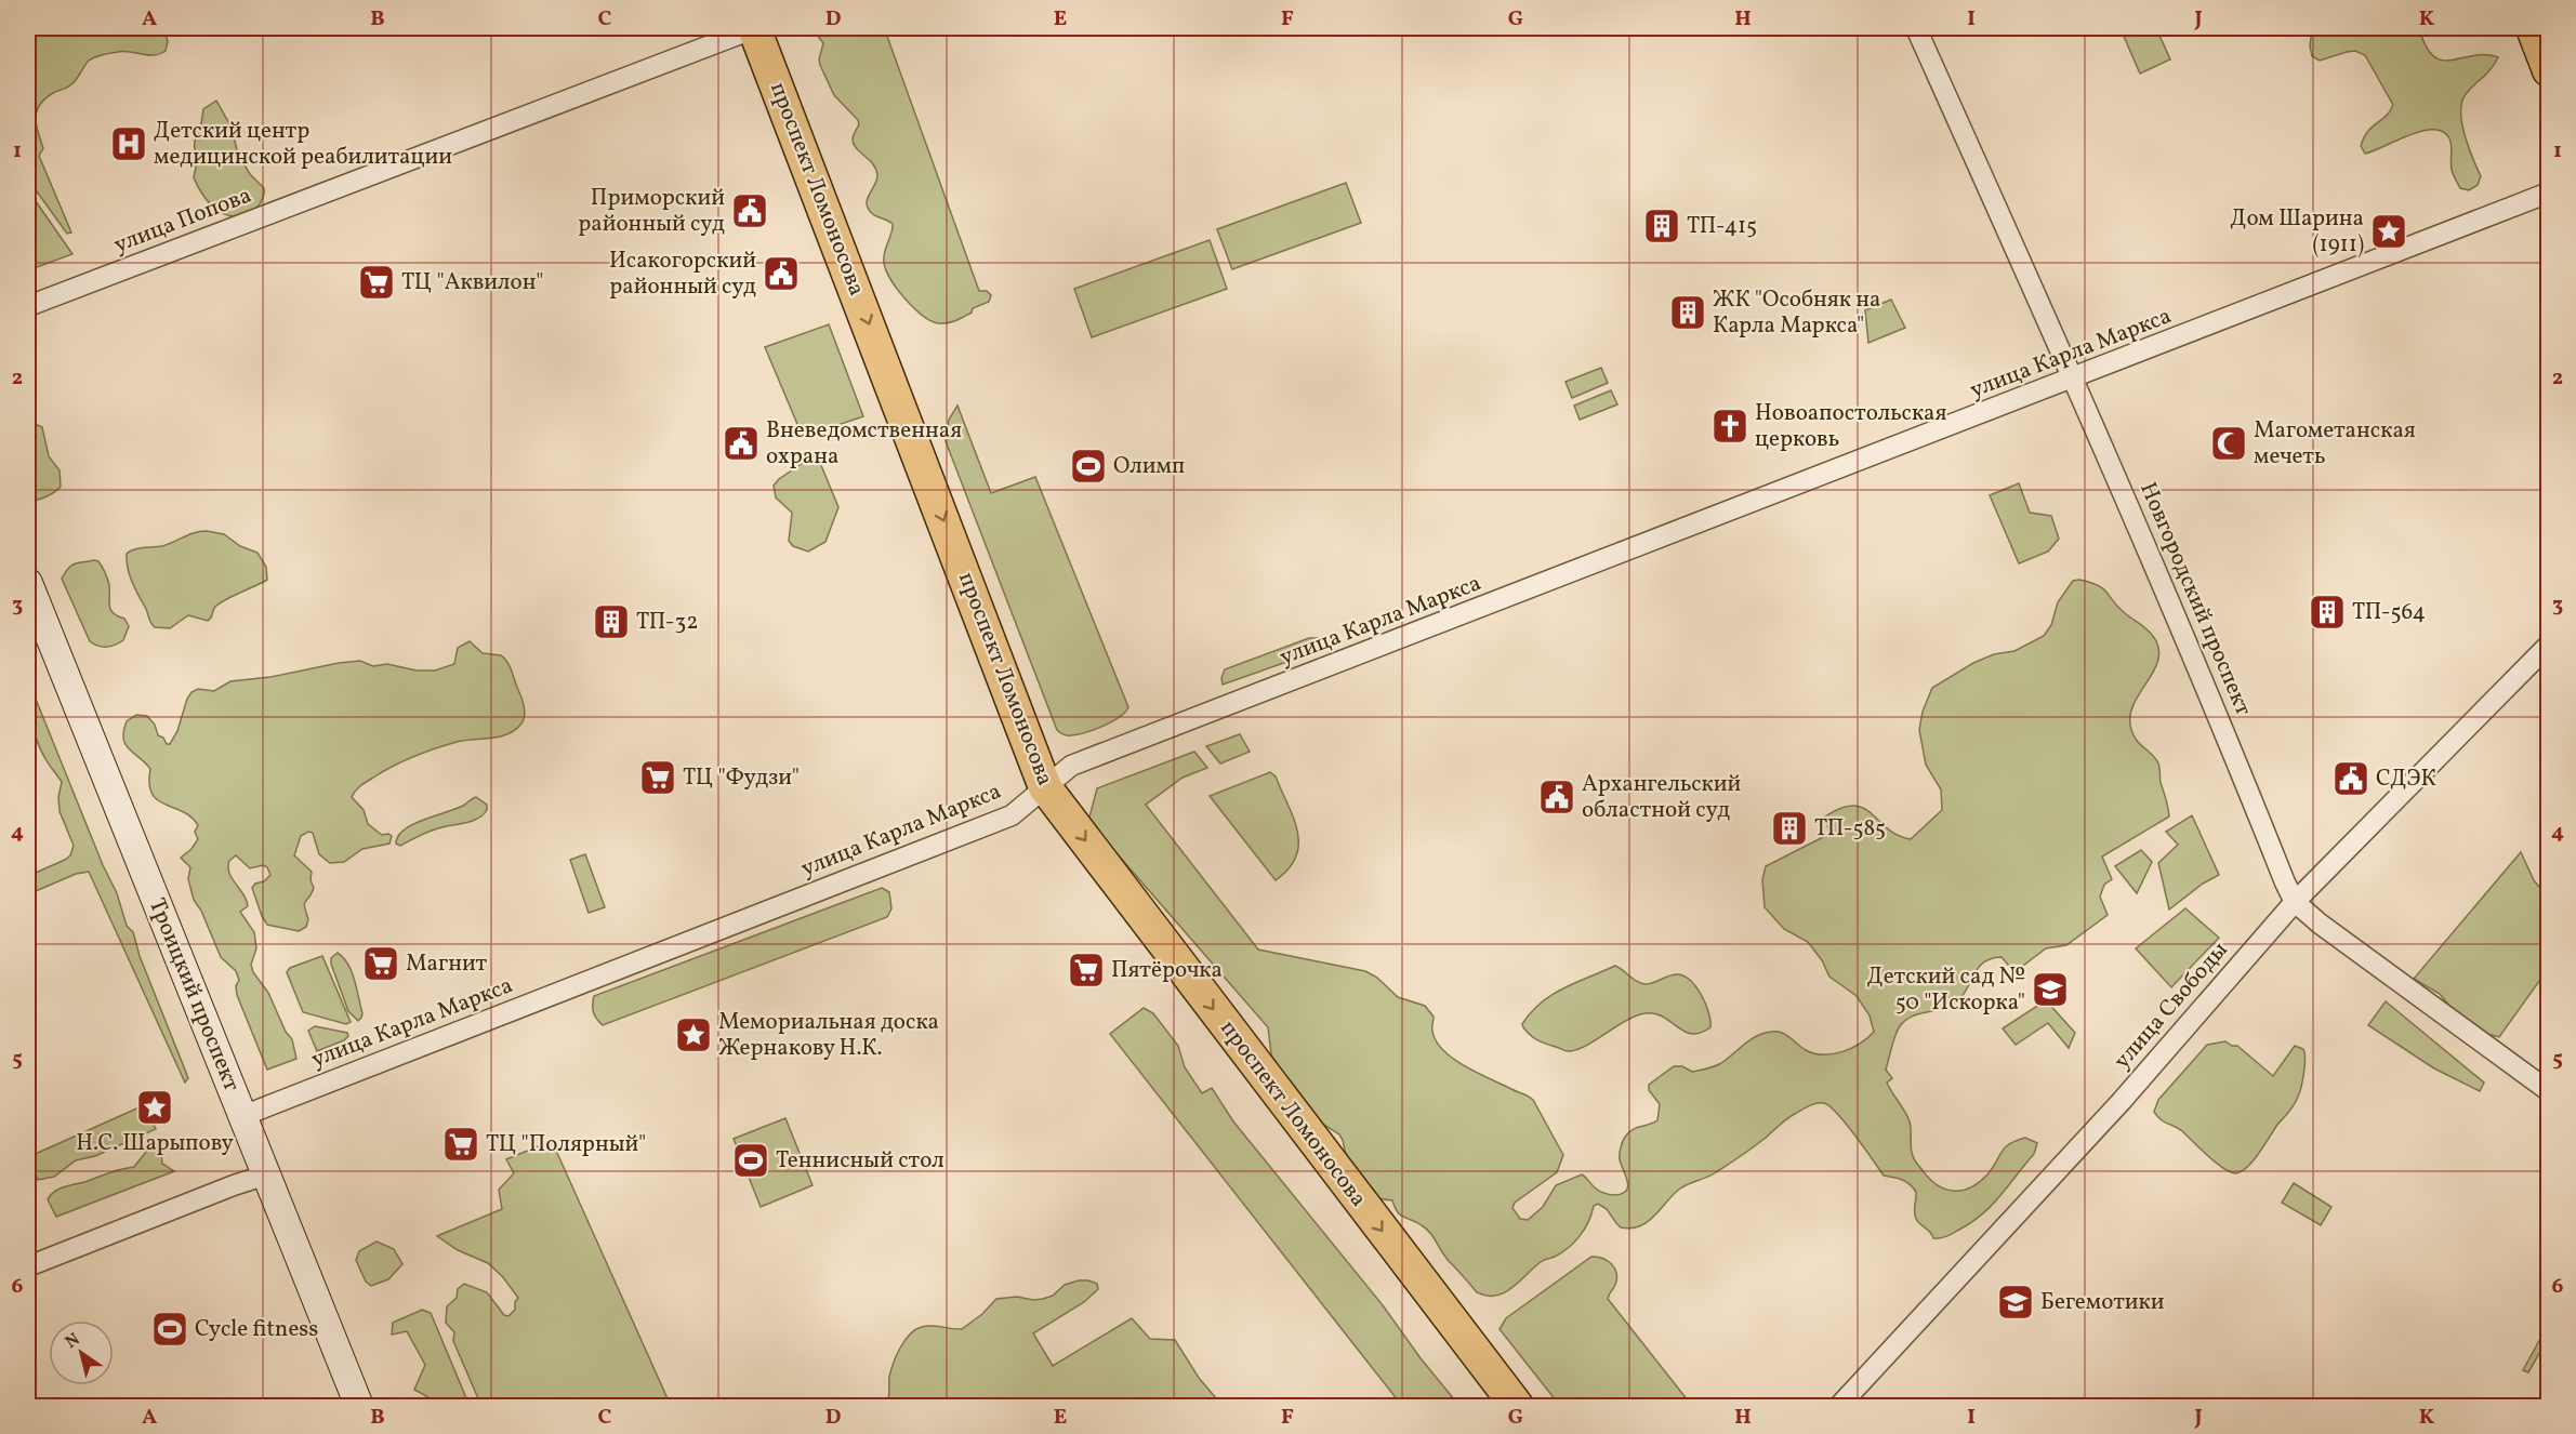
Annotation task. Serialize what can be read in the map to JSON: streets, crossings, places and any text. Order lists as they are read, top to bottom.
{
  "streets": {
    "main road": ["проспект Ломоносова", "Троицкий проспект"],
    "street": [
      "улица Попова",
      "улица Карла Маркса",
      "Новгородский проспект",
      "улица Свободы"
    ]
  },
  "crossings": [
    ["проспект Ломоносова", "улица Попова"],
    ["проспект Ломоносова", "улица Карла Маркса"],
    ["улица Карла Маркса", "Новгородский проспект"],
    ["улица Карла Маркса", "Троицкий проспект"],
    ["Новгородский проспект", "улица Свободы"]
  ],
  "one_way": ["проспект Ломоносова"],
  "places": {
    "hospital": ["Детский центр медицинской реабилитации"],
    "public building": [
      "Приморский районный суд",
      "Исакогорский районный суд",
      "Вневедомственная охрана",
      "СДЭК",
      "Архангельский областной суд"
    ],
    "building": [
      "ТП-415",
      "ЖК \"Особняк на Карла Маркса\"",
      "ТП-564",
      "ТП-32",
      "ТП-585"
    ],
    "place": ["Дом Шарина (1911)", "Мемориальная доска Жернакову Н.К.", "Н.С. Шарыпову"],
    "supermarket": [
      "ТЦ \"Аквилон\"",
      "ТЦ \"Фудзи\"",
      "Магнит",
      "Пятёрочка",
      "ТЦ \"Полярный\""
    ],
    "church": ["Новоапостольская церковь"],
    "mosque": ["Магометанская мечеть"],
    "sports": ["Олимп", "Теннисный стол", "Cycle fitness"],
    "school or university": ["Детский сад № 50 \"Искорка\"", "Бегемотики"]
  },
  "north": "top left",
  "grid": {
    "columns": [
      "A",
      "B",
      "C",
      "D",
      "E",
      "F",
      "G",
      "H",
      "I",
      "J",
      "K"
    ],
    "rows": [
      "1",
      "2",
      "3",
      "4",
      "5",
      "6"
    ]
  }
}
